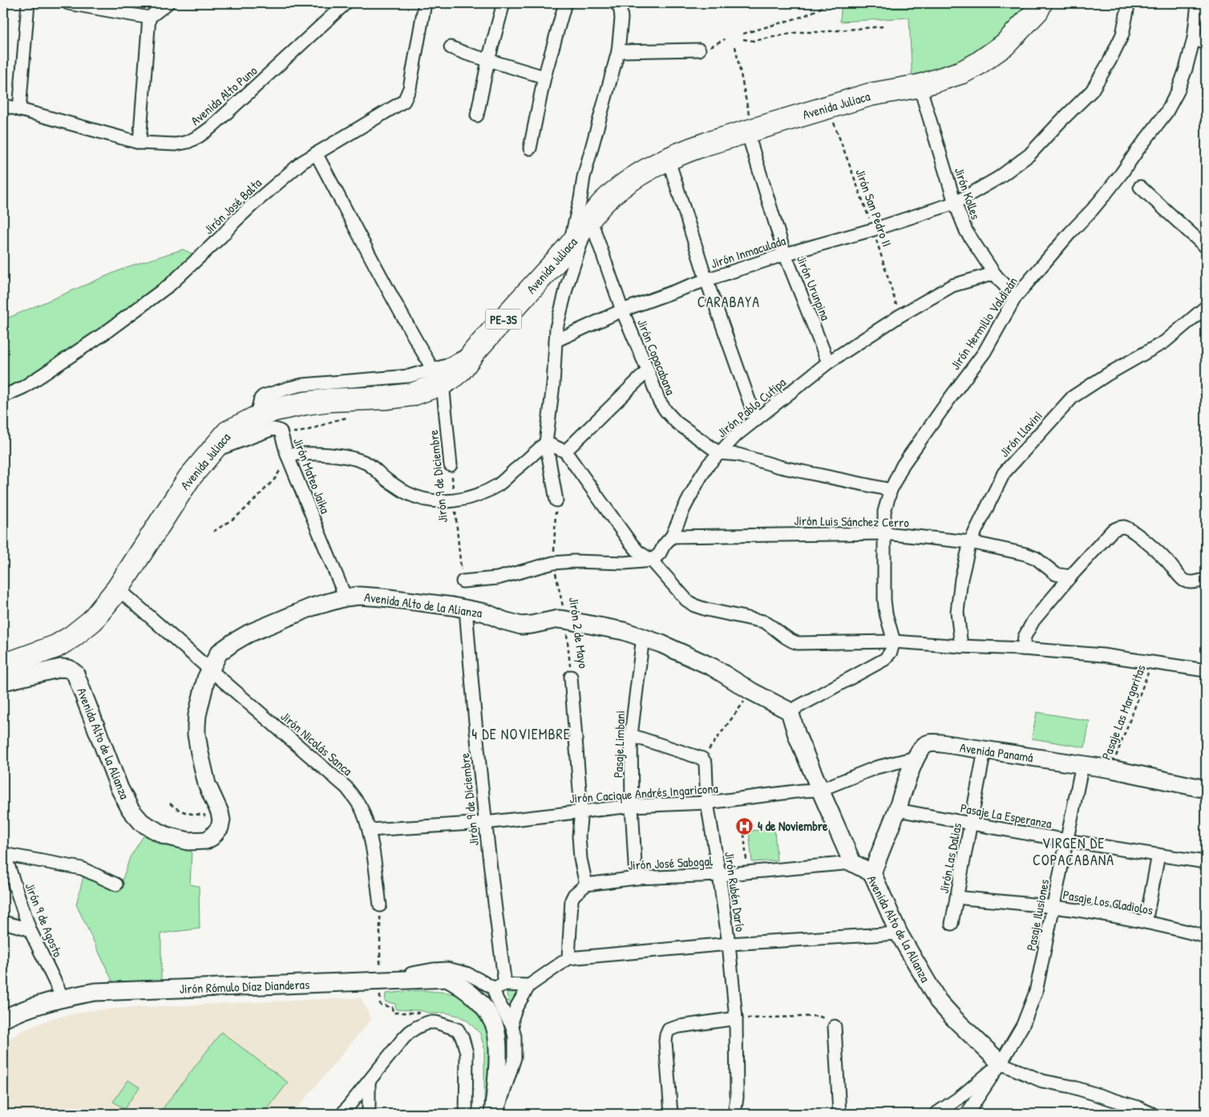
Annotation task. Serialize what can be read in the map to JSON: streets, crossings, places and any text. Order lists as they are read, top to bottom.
{
  "streets": {
    "highway": ["Avenida Juliaca", "PE-3S"],
    "street": [
      "Avenida Alto Puno",
      "Jirón Kolles",
      "Jirón José Balta",
      "Jirón Inmaculada",
      "Jirón Urunpina",
      "Jirón Hermilio Valdizán",
      "Jirón Copacabana",
      "Jirón Pablo Cutipa",
      "Jirón Llavini",
      "Jirón Mateo Jaika",
      "Jirón 9 de Diciembre",
      "Jirón Luis Sánchez Cerro",
      "Avenida Alto de la Alianza",
      "Jirón 2 de Mayo",
      "Jirón Nicolás Sanca",
      "Pasaje Limbani",
      "Avenida Panamá",
      "Jirón Cacique Andrés Ingaricona",
      "Pasaje La Esperanza",
      "Jirón Las Dalias",
      "Jirón José Sabogal",
      "Jirón Rubén Darío",
      "Pasaje Los Gladiolos",
      "Pasaje Ilusiones",
      "Jirón 9 de Agosto",
      "Jirón Rómulo Díaz Dianderas"
    ],
    "path": ["Jirón San Pedro II", "Pasaje Las Margaritas"]
  },
  "crossings": [
    ["Avenida Juliaca", "Jirón Kolles"],
    ["Avenida Juliaca", "Jirón San Pedro II"],
    ["Avenida Juliaca", "Jirón Urunpina"],
    ["Avenida Juliaca", "Jirón Copacabana"],
    ["Avenida Juliaca", "Jirón Mateo Jaika"],
    ["Avenida Juliaca", "Jirón 9 de Diciembre"],
    ["Avenida Juliaca", "Jirón Nicolás Sanca"],
    ["Jirón Kolles", "Jirón Inmaculada"],
    ["Jirón Kolles", "Jirón Hermilio Valdizán"],
    ["Jirón Kolles", "Jirón Pablo Cutipa"],
    ["Jirón San Pedro II", "Jirón Inmaculada"],
    ["Jirón San Pedro II", "Jirón Pablo Cutipa"],
    ["Jirón Inmaculada", "Jirón Urunpina"],
    ["Jirón Inmaculada", "Jirón Copacabana"],
    ["Jirón Urunpina", "Jirón Pablo Cutipa"],
    ["Jirón Hermilio Valdizán", "Jirón Luis Sánchez Cerro"],
    ["Jirón Copacabana", "Jirón Pablo Cutipa"],
    ["Jirón Pablo Cutipa", "Jirón Luis Sánchez Cerro"],
    ["Jirón Llavini", "Jirón Luis Sánchez Cerro"],
    ["Jirón Mateo Jaika", "Avenida Alto de la Alianza"],
    ["Jirón 9 de Diciembre", "Avenida Alto de la Alianza"],
    ["Jirón 9 de Diciembre", "Jirón Cacique Andrés Ingaricona"],
    ["Avenida Alto de la Alianza", "Jirón 2 de Mayo"],
    ["Avenida Alto de la Alianza", "Jirón Nicolás Sanca"],
    ["Avenida Alto de la Alianza", "Pasaje Limbani"],
    ["Avenida Alto de la Alianza", "Avenida Panamá"],
    ["Avenida Alto de la Alianza", "Jirón José Sabogal"],
    ["Avenida Alto de la Alianza", "Pasaje Ilusiones"],
    ["Jirón 2 de Mayo", "Jirón Cacique Andrés Ingaricona"],
    ["Jirón 2 de Mayo", "Jirón José Sabogal"],
    ["Pasaje Las Margaritas", "Avenida Panamá"],
    ["Jirón Nicolás Sanca", "Jirón Cacique Andrés Ingaricona"],
    ["Pasaje Limbani", "Jirón Cacique Andrés Ingaricona"],
    ["Pasaje Limbani", "Jirón José Sabogal"],
    ["Avenida Panamá", "Jirón Cacique Andrés Ingaricona"],
    ["Avenida Panamá", "Pasaje La Esperanza"],
    ["Avenida Panamá", "Jirón Las Dalias"],
    ["Avenida Panamá", "Pasaje Ilusiones"],
    ["Jirón Cacique Andrés Ingaricona", "Jirón Rubén Darío"],
    ["Pasaje La Esperanza", "Jirón Las Dalias"],
    ["Pasaje La Esperanza", "Pasaje Ilusiones"],
    ["Jirón Las Dalias", "Pasaje Los Gladiolos"],
    ["Jirón José Sabogal", "Jirón Rubén Darío"],
    ["Pasaje Los Gladiolos", "Pasaje Ilusiones"],
    ["Jirón 9 de Agosto", "Jirón Rómulo Díaz Dianderas"]
  ],
  "districts": ["CARABAYA", "4 DE NOVIEMBRE", "VIRGEN DE COPACABANA"],
  "places": {
    "hospital": ["4 de Noviembre"]
  }
}
